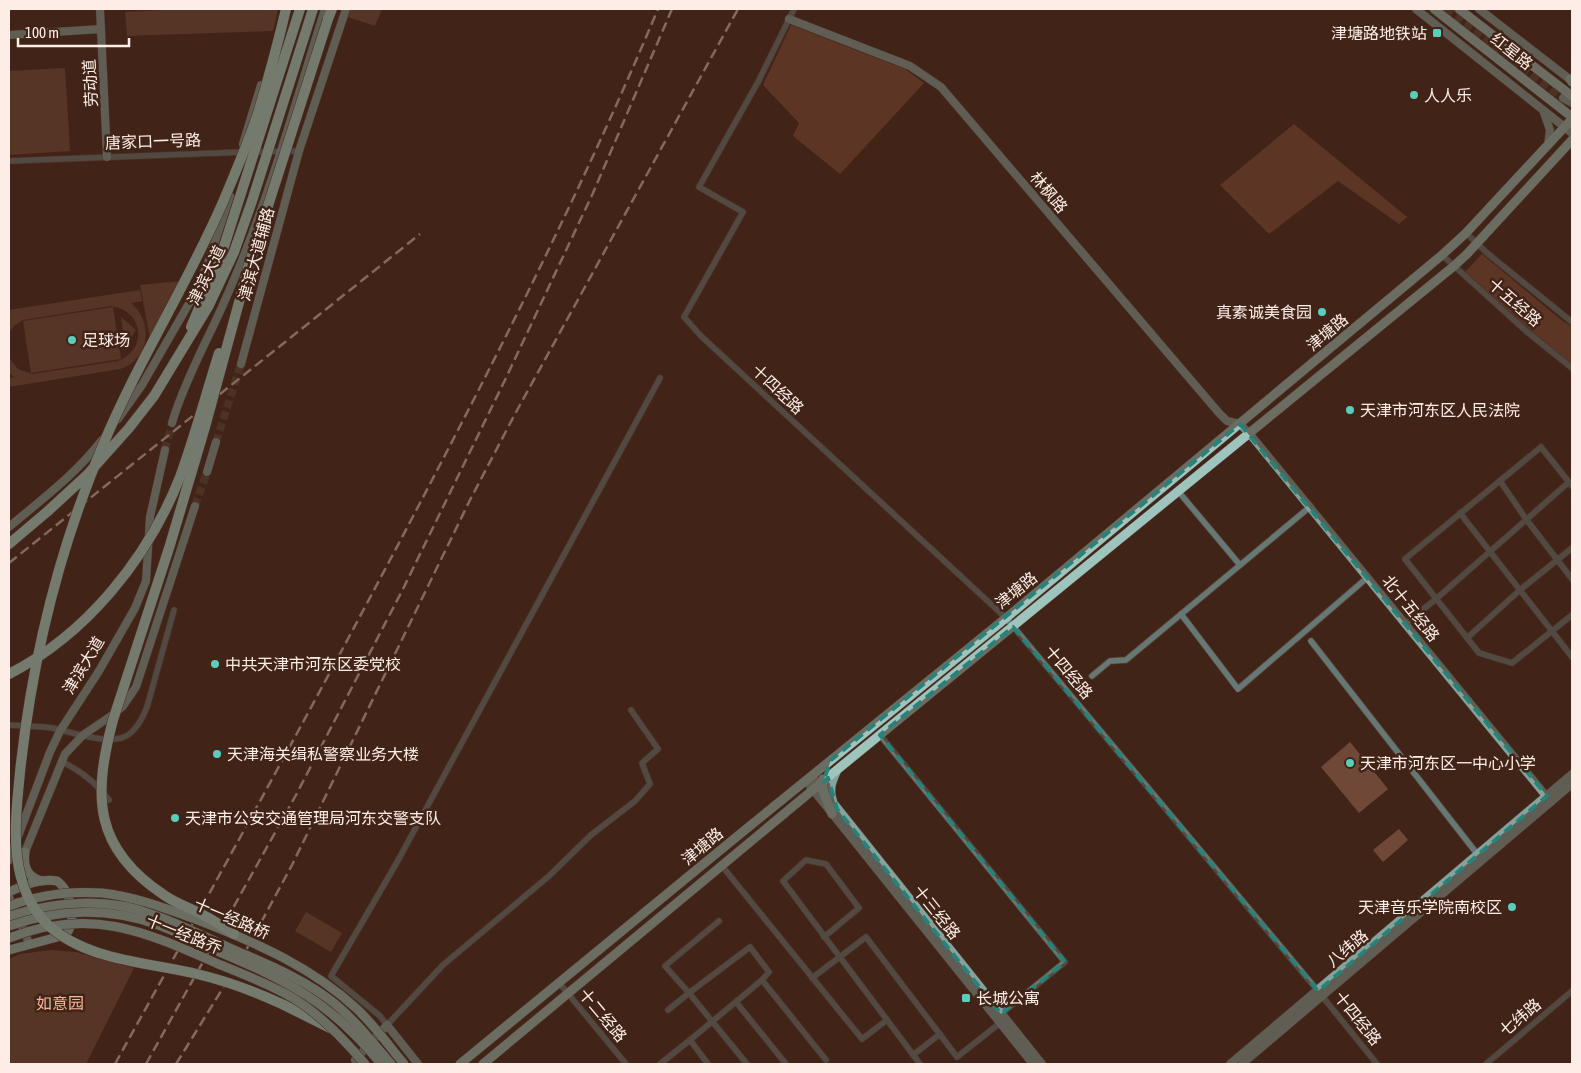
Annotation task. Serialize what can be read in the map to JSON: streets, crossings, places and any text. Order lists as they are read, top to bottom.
{
  "streets": {
    "highway": ["津滨大道"],
    "main road": [
      "红星路",
      "劳动道",
      "林枫路",
      "津滨大道辅路",
      "津塘路",
      "北十五经路",
      "十三经路",
      "十一经路桥",
      "十一经路乔",
      "八纬路"
    ],
    "street": [
      "唐家口一号路",
      "十五经路",
      "十四经路",
      "十二经路",
      "七纬路"
    ]
  },
  "crossings": [
    ["红星路", "津塘路"],
    ["劳动道", "唐家口一号路"],
    ["唐家口一号路", "津滨大道辅路"],
    ["林枫路", "津塘路"],
    ["林枫路", "十四经路"],
    ["林枫路", "北十五经路"],
    ["十五经路", "津塘路"],
    ["津塘路", "十四经路"],
    ["津塘路", "北十五经路"],
    ["津塘路", "十二经路"],
    ["十四经路", "八纬路"],
    ["北十五经路", "八纬路"]
  ],
  "parks": ["如意园"],
  "places": {
    "transit": ["津塘路地铁站", "长城公寓"],
    "other": [
      "人人乐",
      "真素诚美食园",
      "足球场",
      "天津市河东区人民法院",
      "中共天津市河东区委党校",
      "天津海关缉私警察业务大楼",
      "天津市河东区一中心小学",
      "天津市公安交通管理局河东交警支队",
      "天津音乐学院南校区"
    ]
  },
  "scale_bar": "100 m"
}
